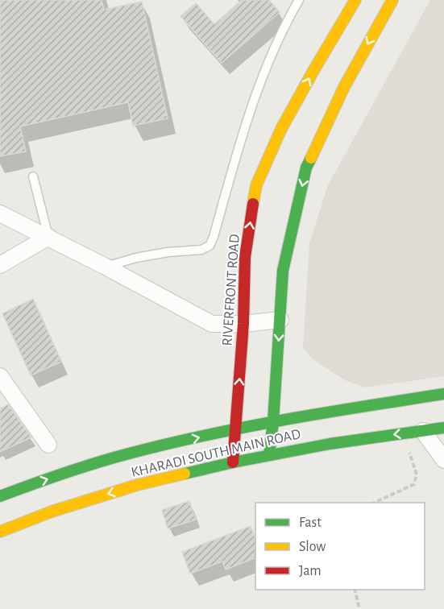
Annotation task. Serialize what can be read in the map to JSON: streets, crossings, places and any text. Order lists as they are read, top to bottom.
{
  "streets": {
    "street": ["RIVERFRONT ROAD", "KHARADI SOUTH MAIN ROAD"]
  },
  "crossings": [
    ["RIVERFRONT ROAD", "KHARADI SOUTH MAIN ROAD"]
  ],
  "legend": ["Fast", "Slow", "Jam"]
}
